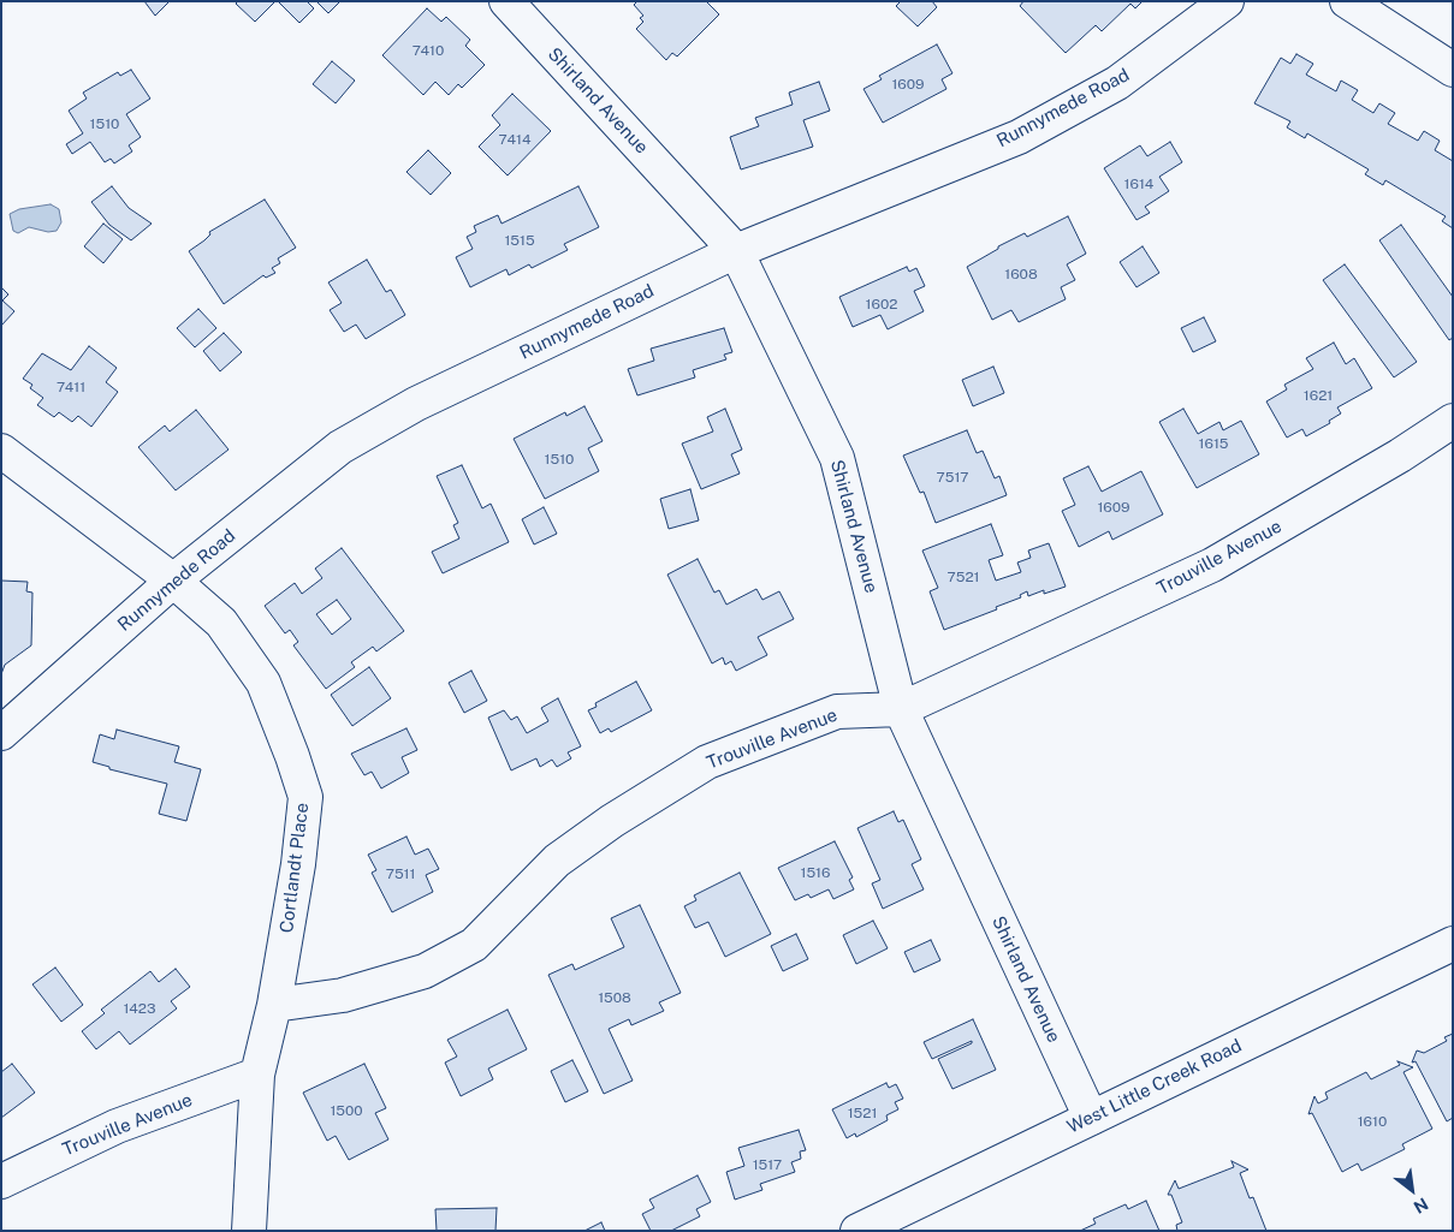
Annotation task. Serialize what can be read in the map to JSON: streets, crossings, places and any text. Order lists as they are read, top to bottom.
{
  "streets": {
    "street": [
      "Shirland Avenue",
      "Runnymede Road",
      "Trouville Avenue",
      "Cortlandt Place",
      "West Little Creek Road"
    ]
  },
  "crossings": [
    ["Shirland Avenue", "Runnymede Road"],
    ["Shirland Avenue", "Trouville Avenue"],
    ["Shirland Avenue", "West Little Creek Road"],
    ["Runnymede Road", "Cortlandt Place"],
    ["Trouville Avenue", "Cortlandt Place"]
  ],
  "house_numbers": [
    "7410",
    "1609",
    "1510",
    "7414",
    "1614",
    "1515",
    "1608",
    "1602",
    "7411",
    "1621",
    "1615",
    "1510",
    "7517",
    "1609",
    "7521",
    "1516",
    "7511",
    "1508",
    "1423",
    "1500",
    "1521",
    "1610",
    "1517"
  ],
  "north": "bottom right"
}
